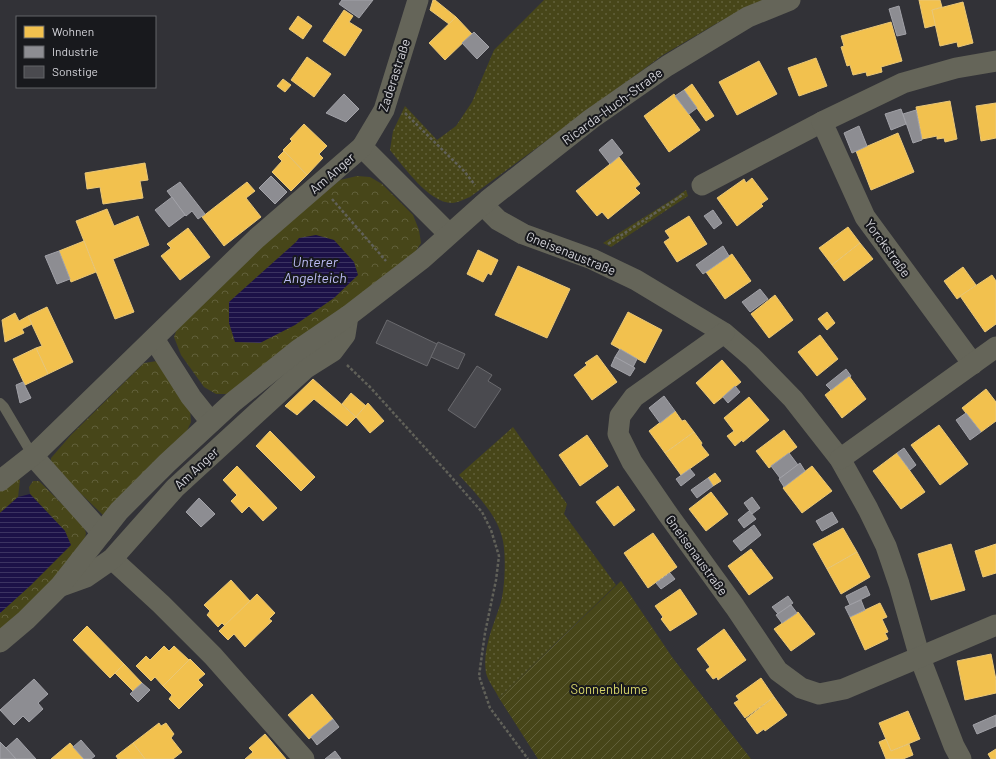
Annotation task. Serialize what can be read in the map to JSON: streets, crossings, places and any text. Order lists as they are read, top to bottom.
{
  "streets": {
    "street": [
      "Zaderastraße",
      "Ricarda-Huch-Straße",
      "Am Anger",
      "Yorckstraße",
      "Gneisenaustraße"
    ]
  },
  "crossings": [
    ["Zaderastraße", "Am Anger"],
    ["Ricarda-Huch-Straße", "Am Anger"],
    ["Ricarda-Huch-Straße", "Gneisenaustraße"]
  ],
  "water": ["Unterer Angelteich"],
  "parks": ["Sonnenblume"],
  "legend": ["Wohnen", "Industrie", "Sonstige"]
}
